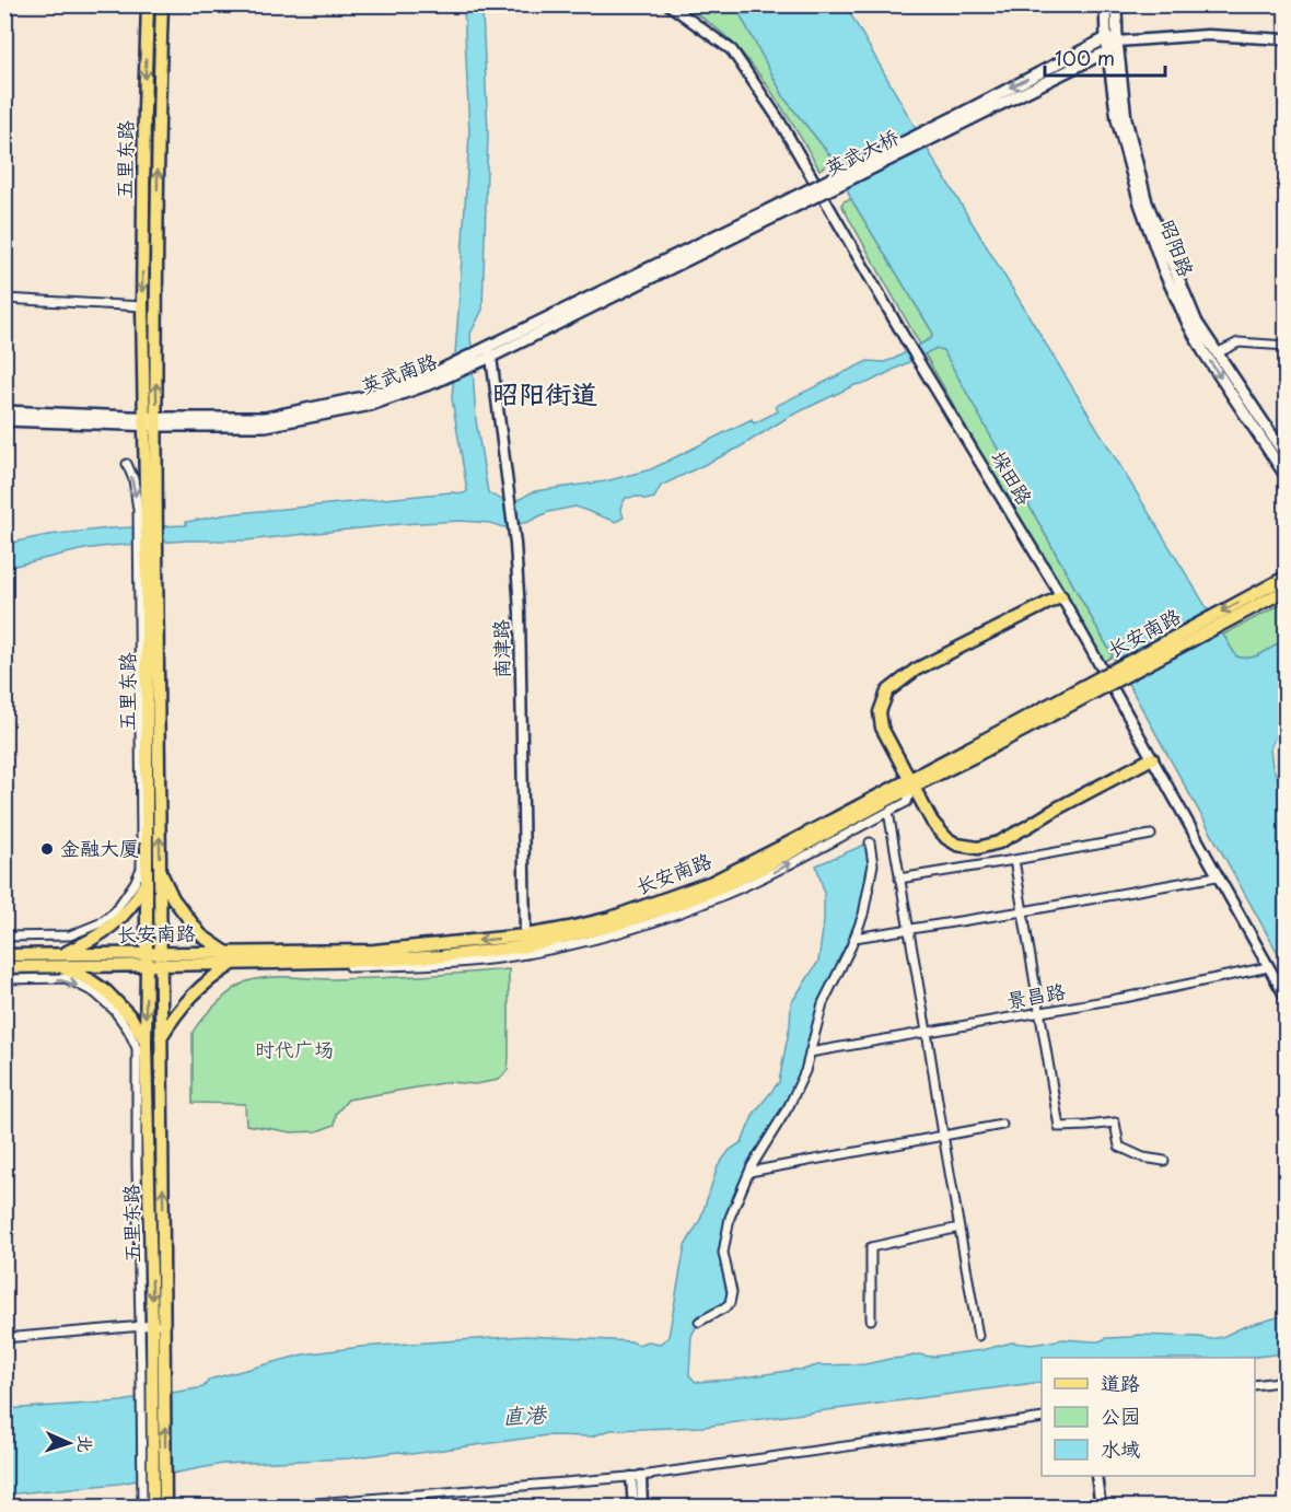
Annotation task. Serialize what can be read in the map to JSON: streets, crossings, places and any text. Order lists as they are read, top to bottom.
{
  "streets": {
    "main road": [
      "英武大桥",
      "五里东路",
      "昭阳路",
      "英武南路",
      "长安南路"
    ],
    "street": ["垛田路", "南津路", "景昌路"]
  },
  "crossings": [
    ["英武大桥", "英武南路"],
    ["五里东路", "英武南路"],
    ["五里东路", "长安南路"],
    ["英武南路", "南津路"],
    ["垛田路", "景昌路"],
    ["长安南路", "南津路"]
  ],
  "districts": ["昭阳街道"],
  "water": ["直港"],
  "parks": ["时代广场"],
  "places": ["金融大厦"],
  "legend": ["道路", "公园", "水域"],
  "scale_bar": "100 m",
  "north": "right"
}
